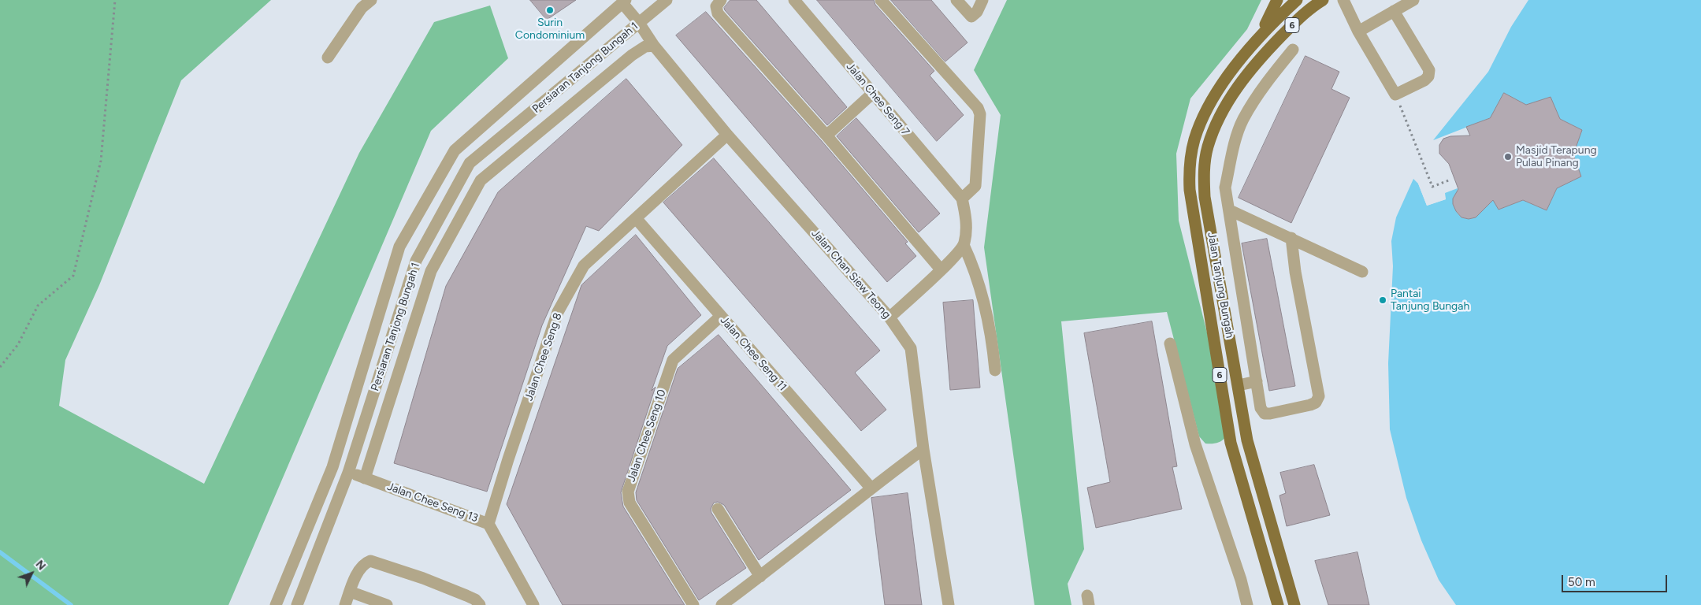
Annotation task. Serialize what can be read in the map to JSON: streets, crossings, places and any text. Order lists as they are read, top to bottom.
{
  "streets": {
    "main road": ["6", "Jalan Tanjung Bungah"],
    "street": [
      "Persiaran Tanjong Bungah 1",
      "Jalan Chee Seng 7",
      "Jalan Chan Siew Teong",
      "Jalan Chee Seng 11",
      "Jalan Chee Seng 8",
      "Jalan Chee Seng 10",
      "Jalan Chee Seng 13"
    ]
  },
  "crossings": [
    ["Persiaran Tanjong Bungah 1", "Jalan Chan Siew Teong"],
    ["Persiaran Tanjong Bungah 1", "Jalan Chee Seng 13"],
    ["Jalan Chan Siew Teong", "Jalan Chee Seng 8"],
    ["Jalan Chee Seng 11", "Jalan Chee Seng 8"],
    ["Jalan Chee Seng 11", "Jalan Chee Seng 10"],
    ["Jalan Chee Seng 8", "Jalan Chee Seng 13"]
  ],
  "places": ["Surin Condominium", "Masjid Terapung Pulau Pinang", "Pantai Tanjung Bungah"],
  "scale_bar": "50 m",
  "north": "top right"
}
